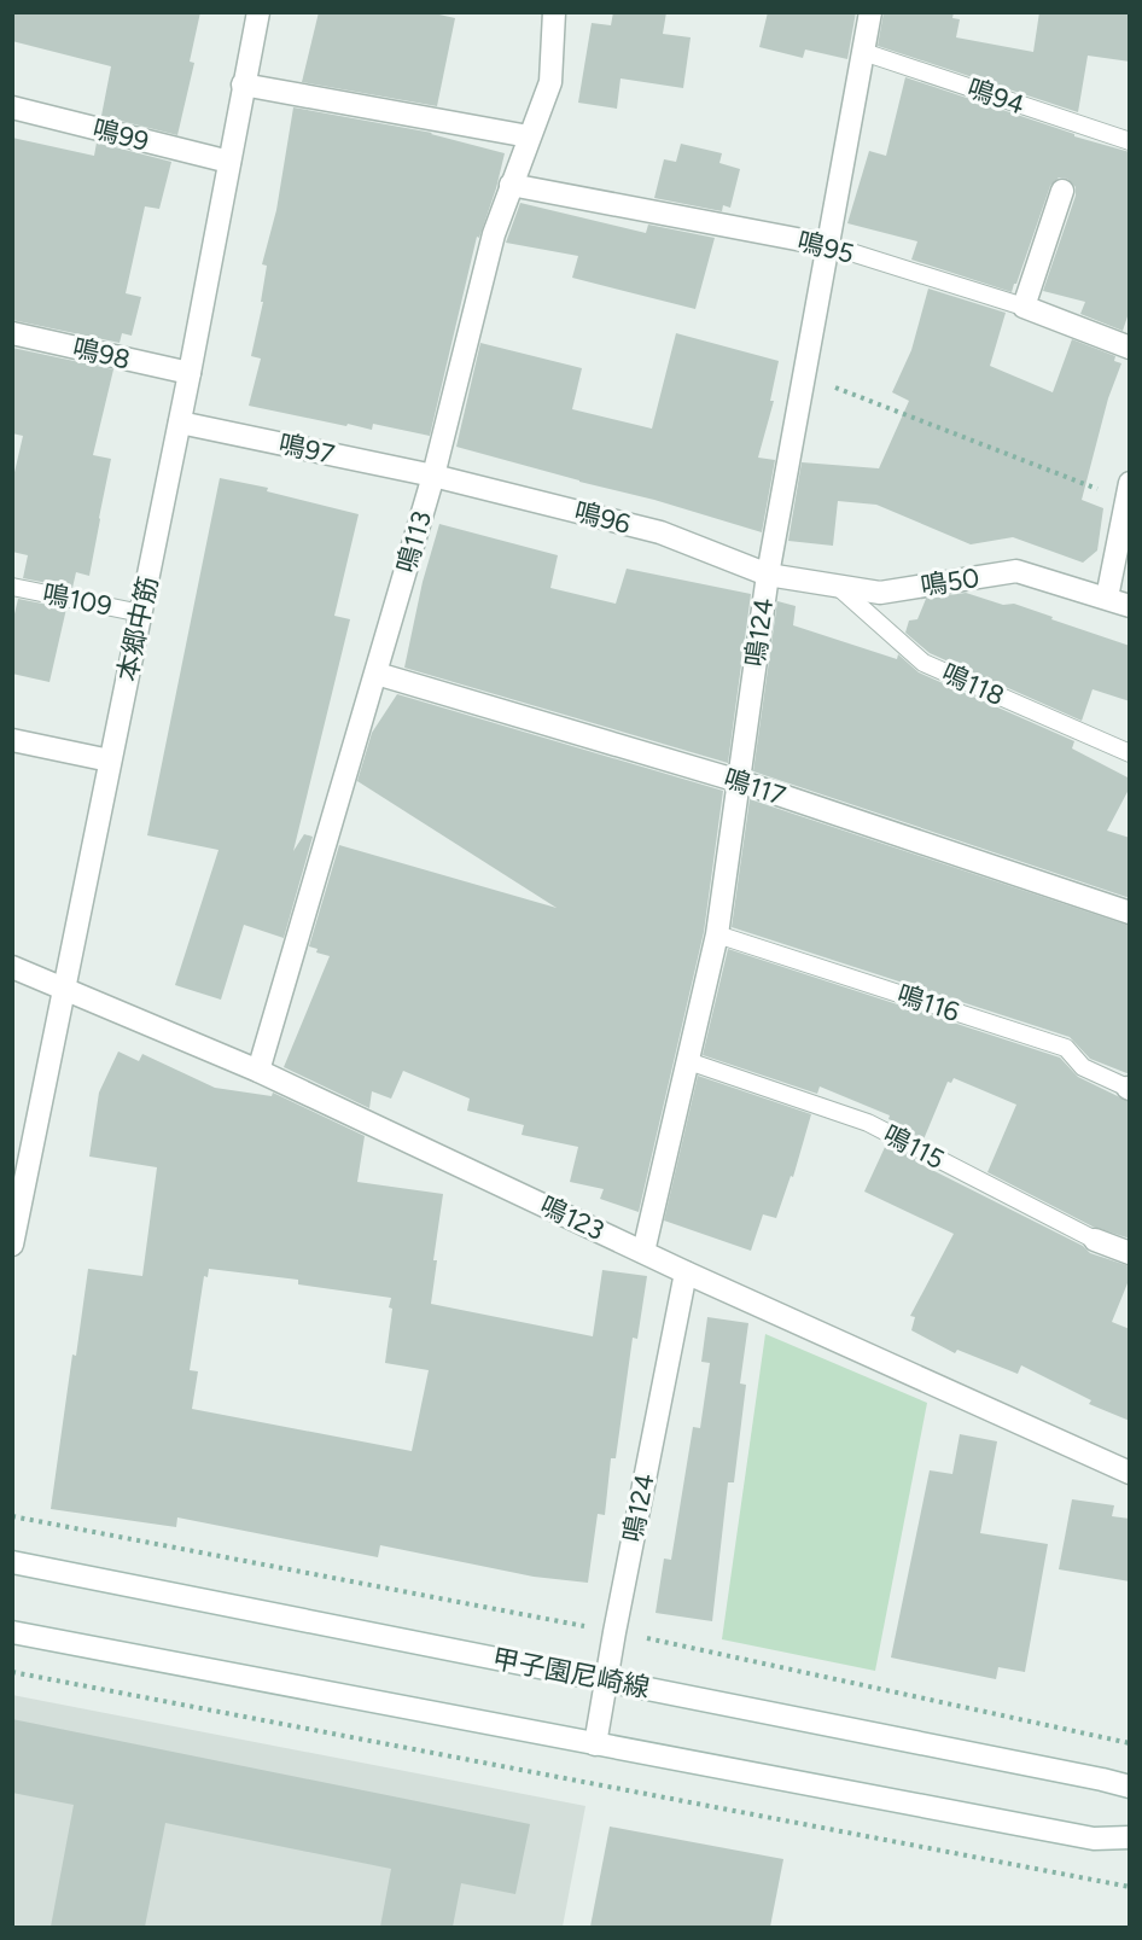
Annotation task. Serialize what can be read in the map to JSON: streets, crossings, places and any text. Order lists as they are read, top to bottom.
{
  "streets": {
    "street": [
      "鳴99",
      "鳴95",
      "鳴98",
      "鳴97",
      "鳴96",
      "鳴113",
      "鳴50",
      "本郷中筋",
      "鳴124",
      "鳴117",
      "鳴115",
      "鳴123",
      "甲子園尼崎線"
    ],
    "lane": [
      "鳴94",
      "鳴109",
      "鳴118",
      "鳴116"
    ]
  },
  "crossings": [
    ["鳴94", "鳴124"],
    ["鳴99", "本郷中筋"],
    ["鳴95", "鳴113"],
    ["鳴95", "鳴124"],
    ["鳴98", "本郷中筋"],
    ["鳴97", "鳴96"],
    ["鳴97", "鳴113"],
    ["鳴97", "本郷中筋"],
    ["鳴96", "鳴113"],
    ["鳴96", "鳴50"],
    ["鳴96", "鳴124"],
    ["鳴113", "鳴117"],
    ["鳴113", "鳴123"],
    ["鳴50", "鳴124"],
    ["鳴50", "鳴118"],
    ["鳴109", "本郷中筋"],
    ["本郷中筋", "鳴123"],
    ["鳴124", "鳴117"],
    ["鳴124", "鳴116"],
    ["鳴124", "鳴115"],
    ["鳴124", "鳴123"],
    ["鳴124", "甲子園尼崎線"]
  ]
}
